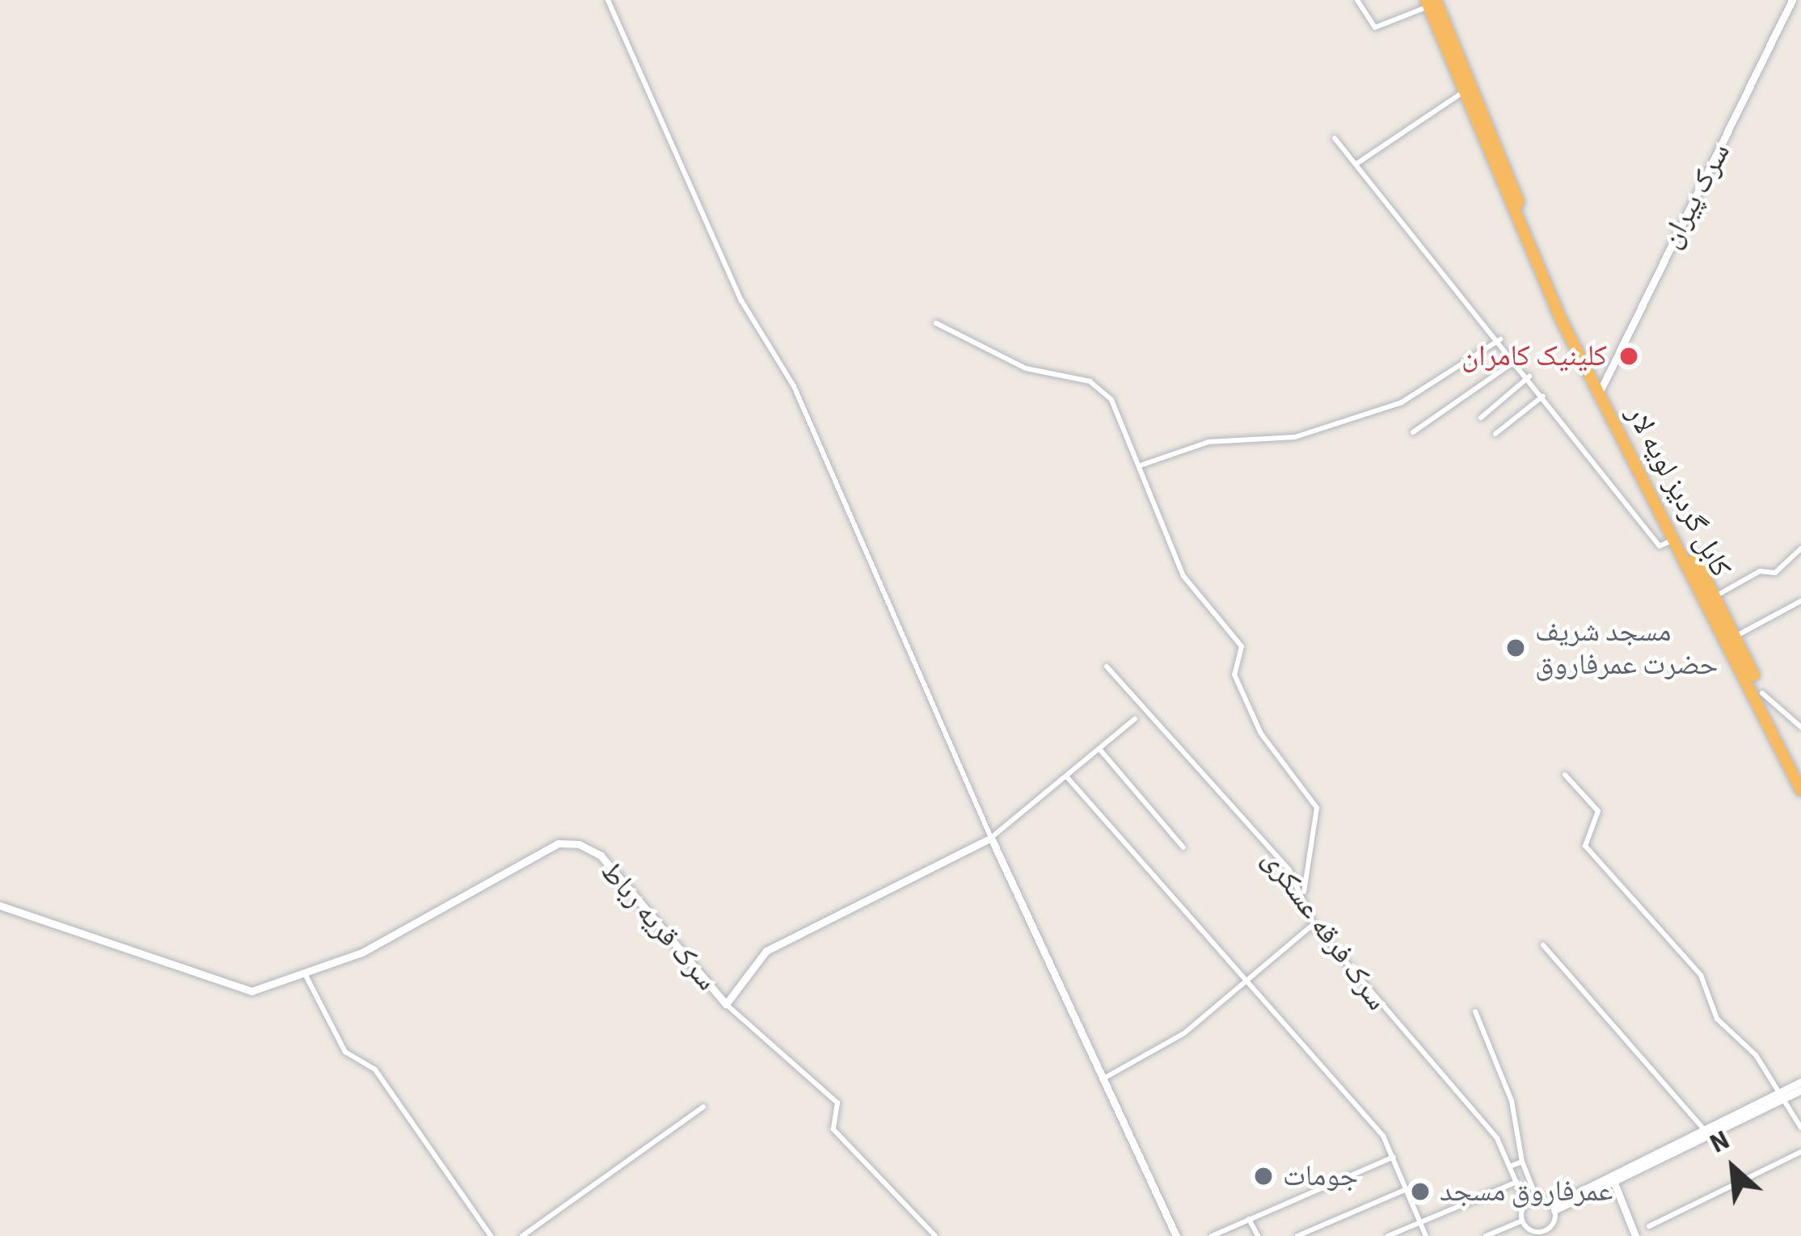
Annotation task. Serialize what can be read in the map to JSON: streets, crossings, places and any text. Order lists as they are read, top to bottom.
{
  "streets": {
    "highway": ["کابل گردیز لویه لار"],
    "street": ["سرک پیران", "سرک قریه رباط", "سرک فرقه عسکری"]
  },
  "crossings": [
    ["سرک پیران", "کابل گردیز لویه لار"]
  ],
  "places": [
    "کلینیک کامران",
    "مسجد شریف حضرت عمرفاروق",
    "جومات",
    "عمرفاروق مسجد"
  ],
  "north": "top left"
}
